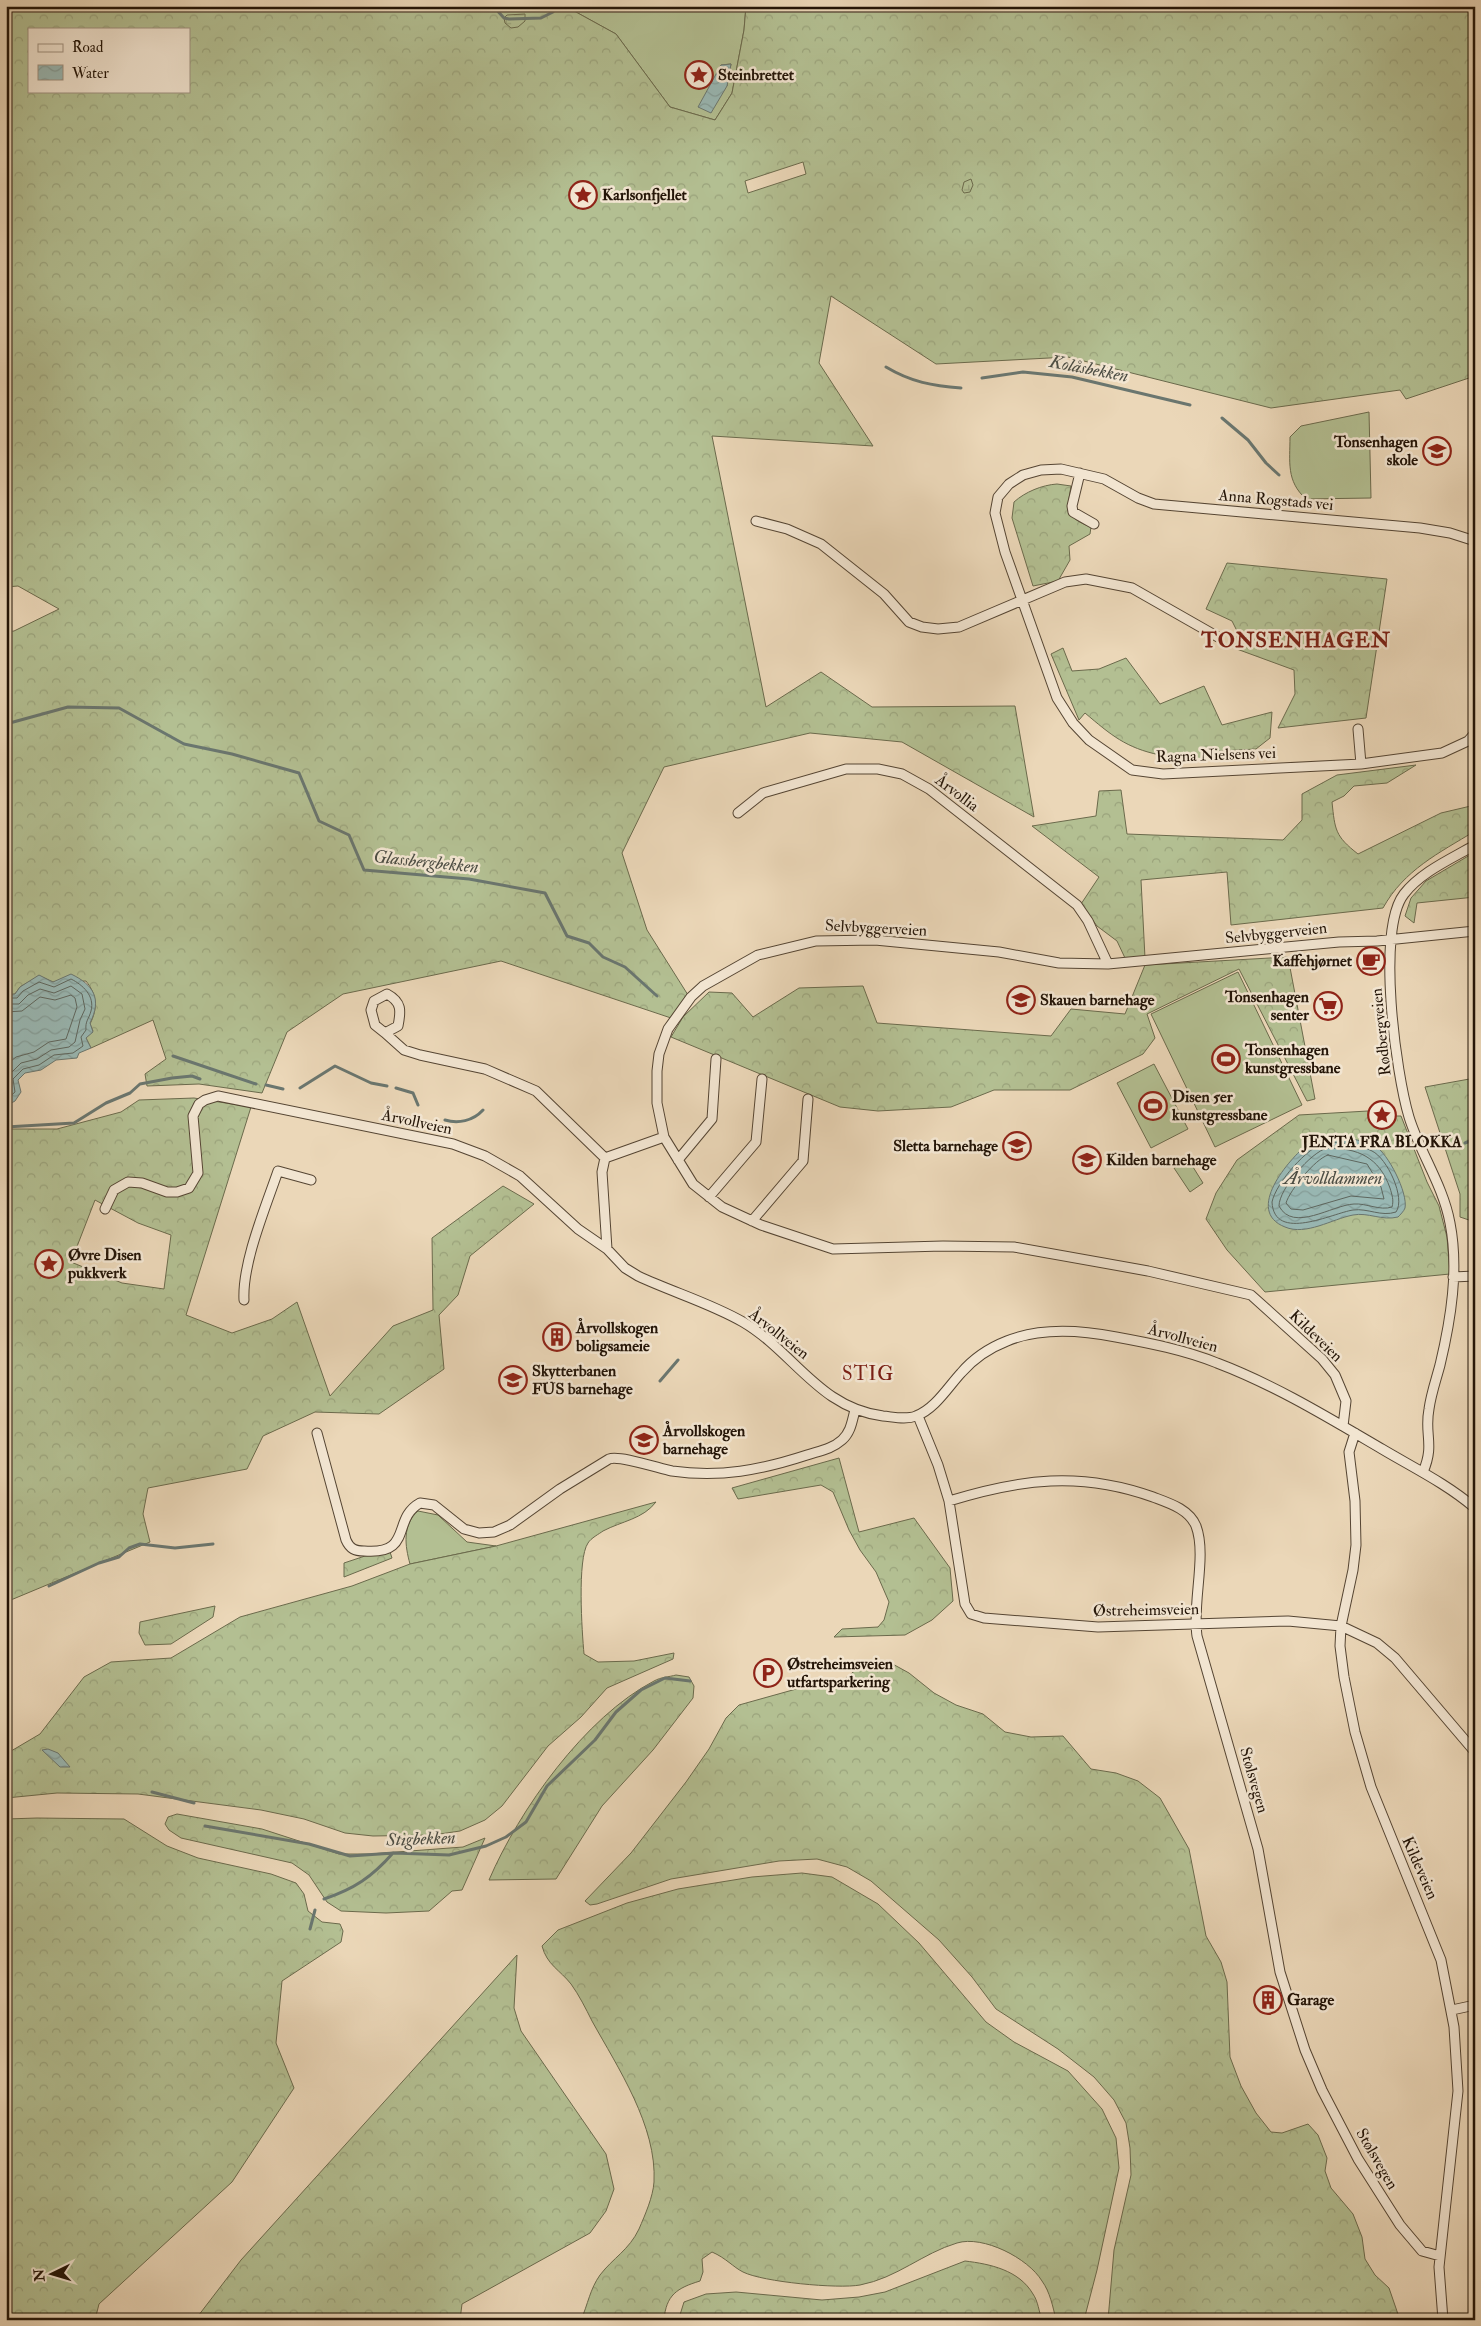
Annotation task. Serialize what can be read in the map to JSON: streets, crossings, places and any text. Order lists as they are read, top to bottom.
{
  "streets": {
    "street": [
      "Anna Rogstads vei",
      "Ragna Nielsens vei",
      "Årvollia",
      "Selvbyggerveien",
      "Rødbergveien",
      "Årvollveien",
      "Kildeveien",
      "Østreheimsveien",
      "Stølsvegen"
    ]
  },
  "crossings": [
    ["Anna Rogstads vei", "Ragna Nielsens vei"],
    ["Årvollia", "Selvbyggerveien"],
    ["Selvbyggerveien", "Rødbergveien"],
    ["Selvbyggerveien", "Kildeveien"],
    ["Rødbergveien", "Årvollveien"],
    ["Årvollveien", "Kildeveien"],
    ["Årvollveien", "Østreheimsveien"],
    ["Kildeveien", "Østreheimsveien"],
    ["Kildeveien", "Stølsvegen"],
    ["Østreheimsveien", "Stølsvegen"]
  ],
  "districts": ["TONSENHAGEN", "STIG"],
  "water": [
    "Kolåsbekken",
    "Glassbergbekken",
    "Årvolldammen",
    "Stigbekken"
  ],
  "places": {
    "place": [
      "Steinbrettet",
      "Karlsonfjellet",
      "JENTA FRA BLOKKA",
      "Øvre Disen pukkverk"
    ],
    "school or university": [
      "Tonsenhagen skole",
      "Skauen barnehage",
      "Sletta barnehage",
      "Kilden barnehage",
      "Skytterbanen FUS barnehage",
      "Årvollskogen barnehage"
    ],
    "cafe": ["Kaffehjørnet"],
    "supermarket": ["Tonsenhagen senter"],
    "sports": ["Tonsenhagen kunstgressbane", "Disen 5er kunstgressbane"],
    "building": ["Årvollskogen boligsameie", "Garage"],
    "parking": ["Østreheimsveien utfartsparkering"]
  },
  "legend": ["Road", "Water"],
  "north": "left"
}
